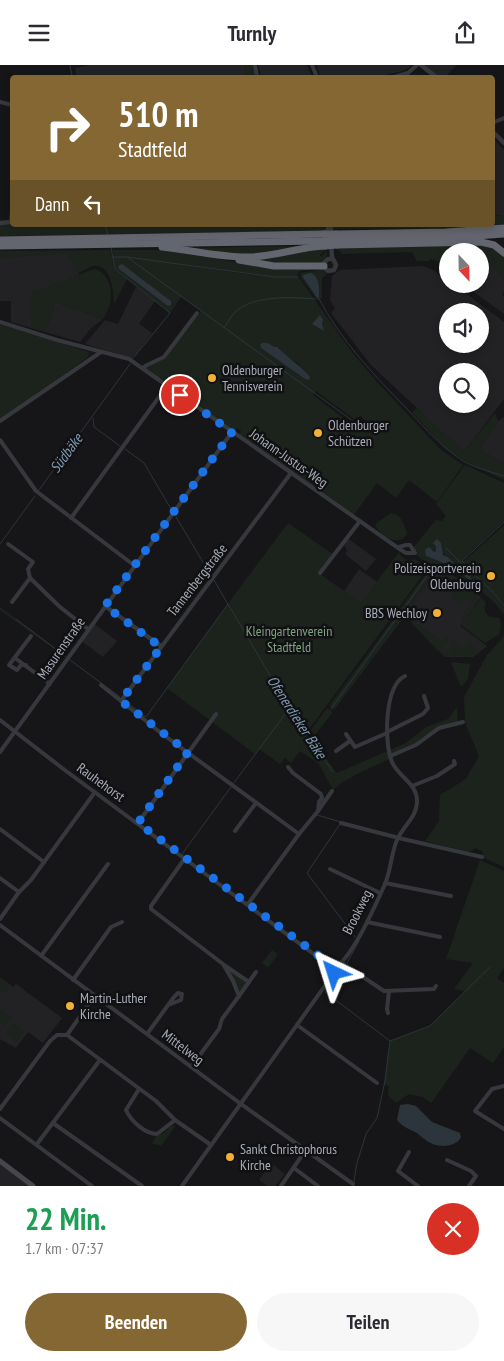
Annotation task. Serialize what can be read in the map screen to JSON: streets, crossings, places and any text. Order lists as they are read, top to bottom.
{
  "streets": {
    "street": [
      "Johann-Justus-Weg",
      "Tannenbergstraße",
      "Masurenstraße",
      "Rauhehorst",
      "Brookweg",
      "Mittelweg"
    ]
  },
  "crossings": [
    ["Johann-Justus-Weg", "Tannenbergstraße"],
    ["Johann-Justus-Weg", "Masurenstraße"],
    ["Masurenstraße", "Rauhehorst"],
    ["Rauhehorst", "Brookweg"],
    ["Brookweg", "Mittelweg"]
  ],
  "water": ["Südbäke", "Ofenerdieker Bäke"],
  "parks": ["Kleingartenverein Stadtfeld"],
  "places": [
    "Oldenburger Tennisverein",
    "Oldenburger Schützen",
    "Polizeisportverein Oldenburg",
    "BBS Wechloy",
    "Martin-Luther Kirche",
    "Sankt Christophorus Kirche"
  ],
  "north": "bottom",
  "page": {
    "header": "Turnly",
    "turn": ["510 m", "Stadtfeld"],
    "then": "Dann",
    "heading": ["22 Min.", "1.7 km · 07:37"],
    "buttons": ["Beenden", "Teilen"]
  }
}
